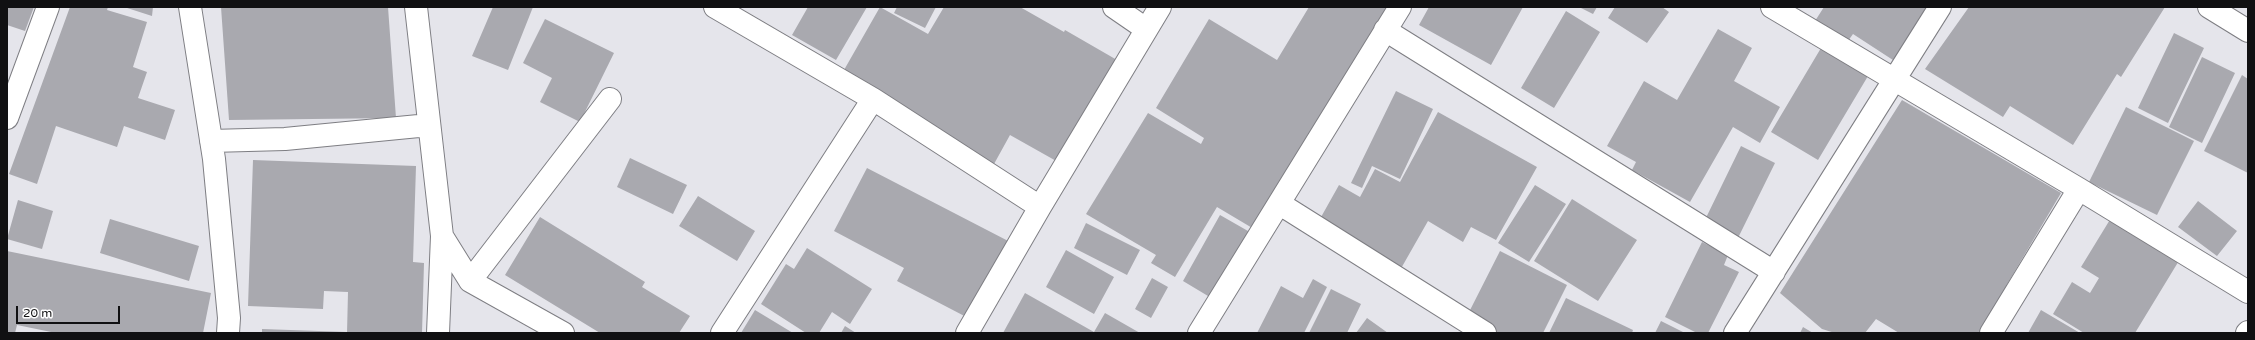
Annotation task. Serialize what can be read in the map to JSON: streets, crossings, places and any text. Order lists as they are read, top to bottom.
{
  "scale_bar": "20 m"
}
